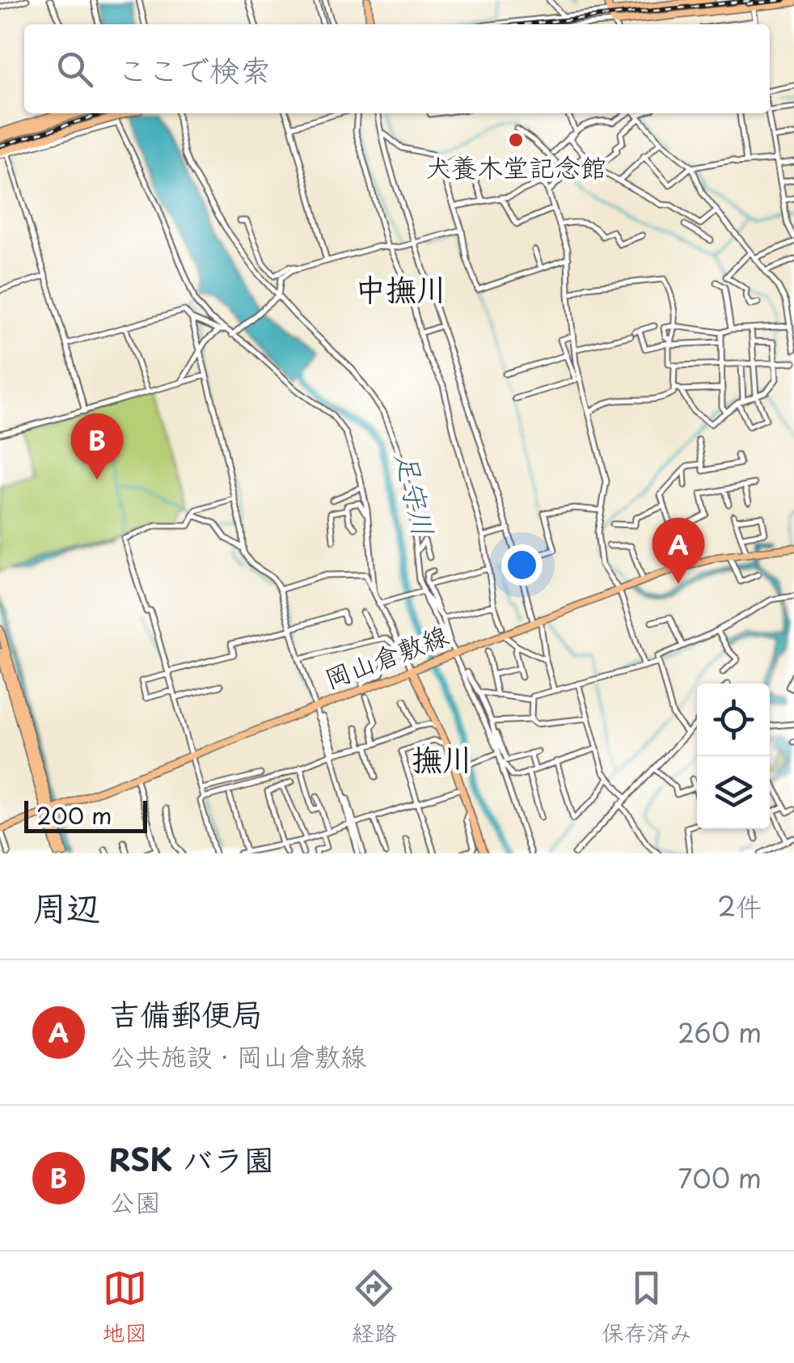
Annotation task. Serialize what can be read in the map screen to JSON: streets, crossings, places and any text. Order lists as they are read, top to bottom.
{
  "streets": {
    "main road": ["岡山倉敷線"]
  },
  "districts": ["中撫川", "撫川"],
  "water": ["足守川"],
  "places": ["犬養木堂記念館"],
  "scale_bar": "200 m",
  "page": {
    "search": "ここで検索",
    "pins": ["B", "A"],
    "scale": "200 m",
    "heading": ["周辺", "2件"],
    "list": [
      {
        "mark": "A",
        "name": "吉備郵便局",
        "note": "公共施設 · 岡山倉敷線",
        "value": "260 m"
      },
      {
        "mark": "B",
        "name": "RSK バラ園",
        "note": "公園",
        "value": "700 m"
      }
    ],
    "nav": ["地図", "経路", "保存済み"]
  }
}
